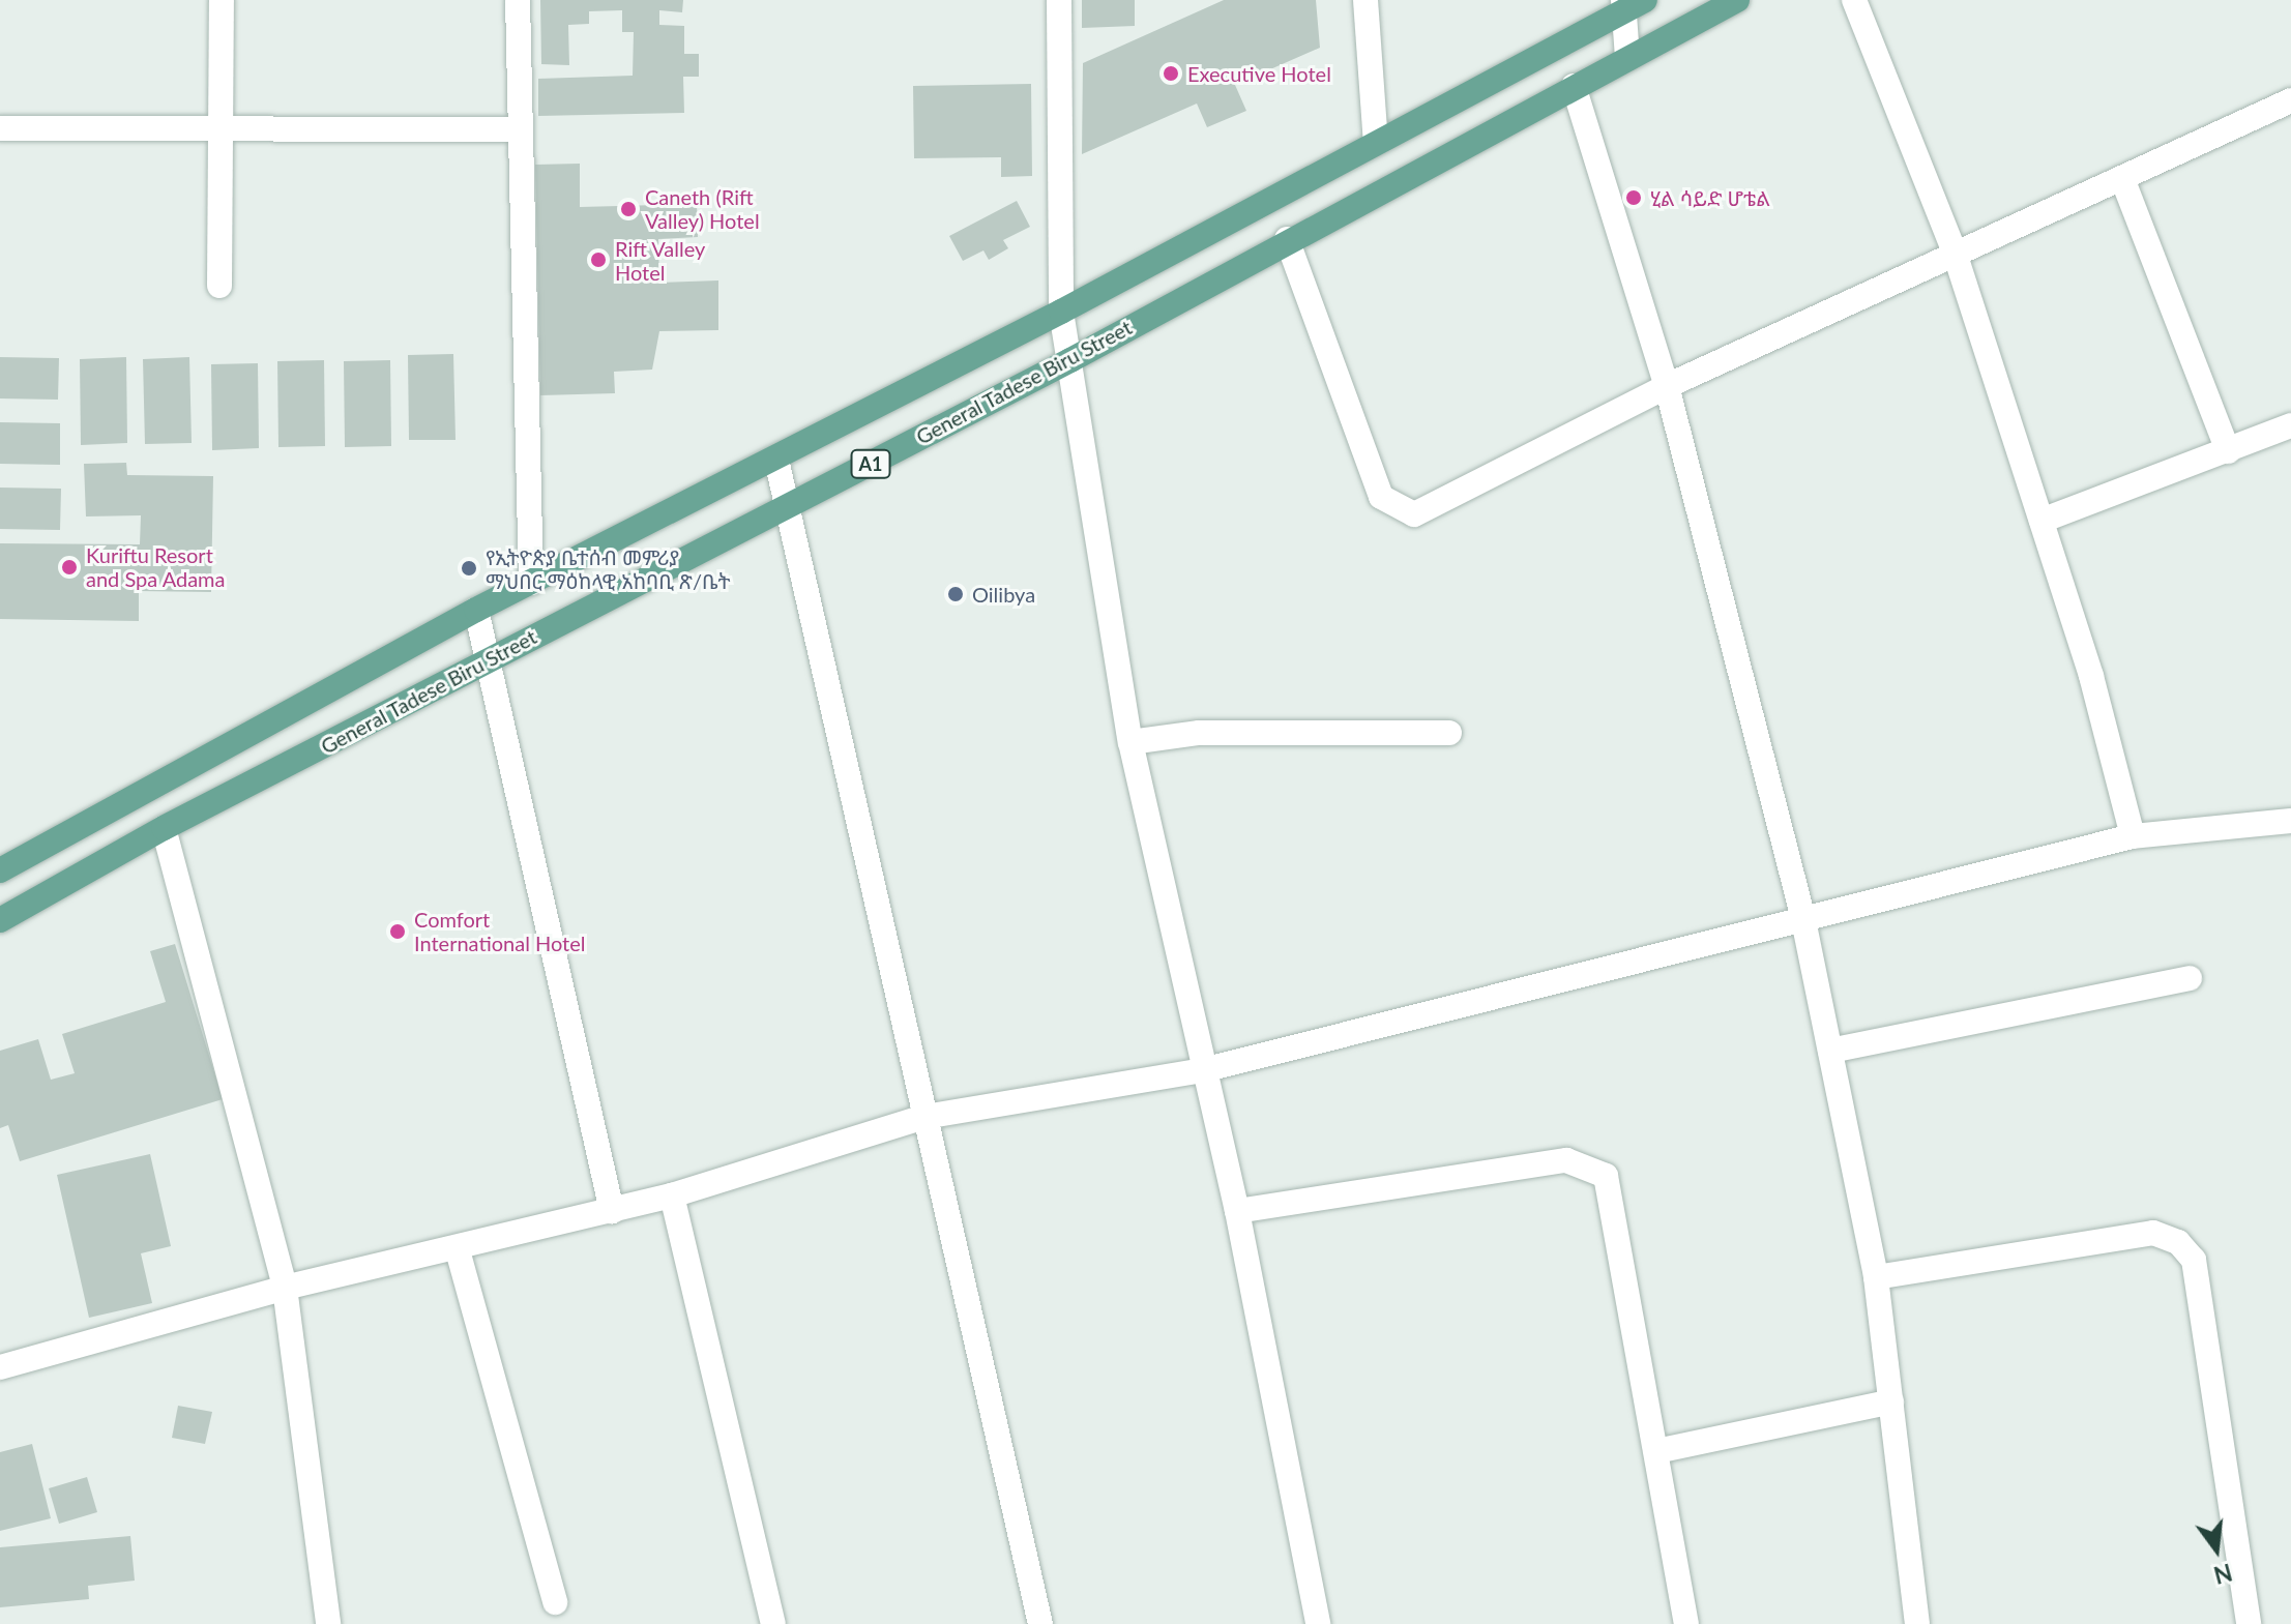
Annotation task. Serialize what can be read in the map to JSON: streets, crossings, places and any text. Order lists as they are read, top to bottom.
{
  "streets": {
    "main road": ["General Tadese Biru Street", "A1"]
  },
  "places": [
    "Executive Hotel",
    "ሂል ሳይድ ሆቴል",
    "Caneth (Rift Valley) Hotel",
    "Rift Valley Hotel",
    "Kuriftu Resort and Spa Adama",
    "የኢትዮጵያ ቤተሰብ መምሪያ ማህበር ማዕከላዊ አከባቢ ጽ/ቤት",
    "Oilibya",
    "Comfort International Hotel"
  ],
  "north": "bottom"
}
